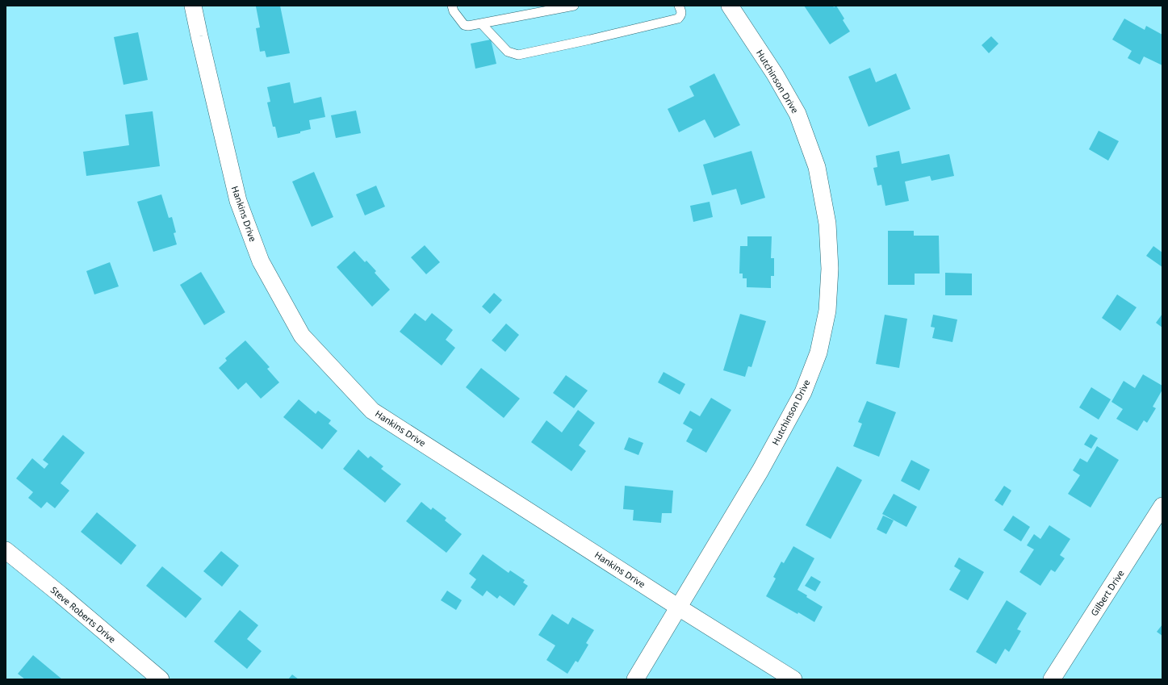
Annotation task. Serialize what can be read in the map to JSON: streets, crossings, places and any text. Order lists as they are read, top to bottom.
{
  "streets": {
    "street": [
      "Hutchinson Drive",
      "Hankins Drive",
      "Gilbert Drive",
      "Steve Roberts Drive"
    ]
  },
  "crossings": [
    ["Hutchinson Drive", "Hankins Drive"]
  ]
}
